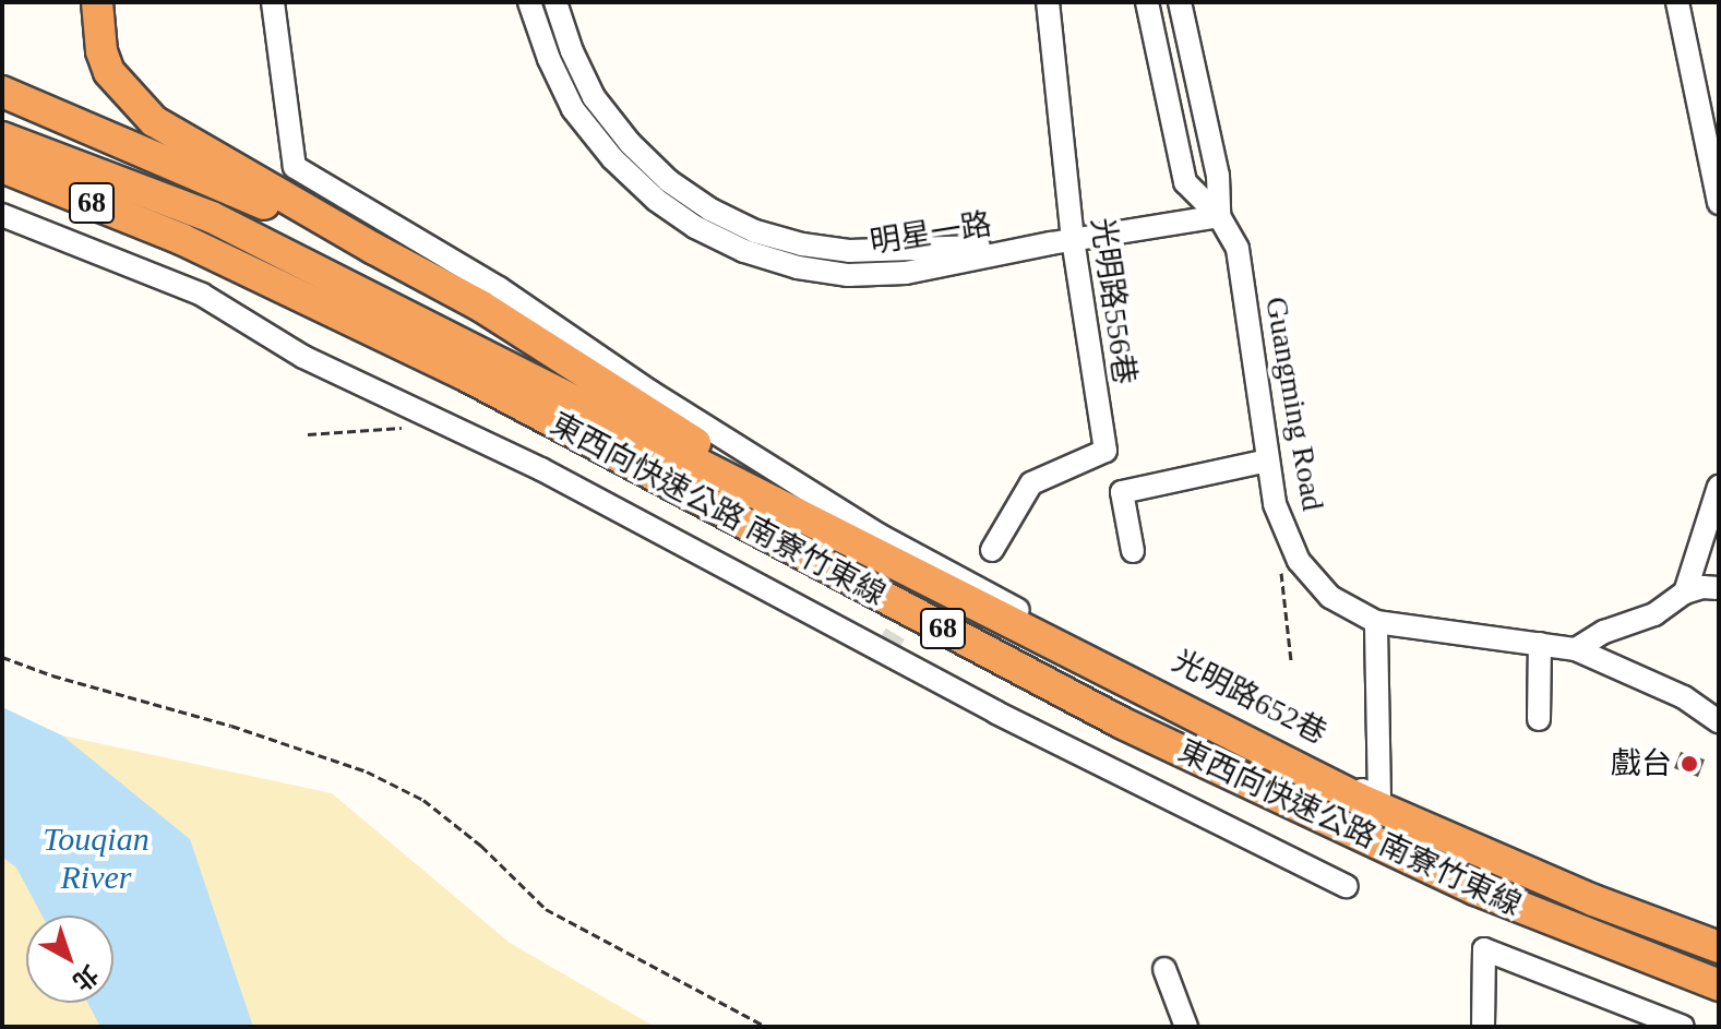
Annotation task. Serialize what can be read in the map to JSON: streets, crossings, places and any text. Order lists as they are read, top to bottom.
{
  "streets": {
    "highway": ["68", "東西向快速公路 南寮竹東線"],
    "street": [
      "明星一路",
      "光明路556巷",
      "Guangming Road",
      "光明路652巷"
    ]
  },
  "crossings": [
    ["明星一路", "光明路556巷"],
    ["明星一路", "Guangming Road"],
    ["Guangming Road", "光明路652巷"]
  ],
  "water": ["Touqian River"],
  "places": ["戲台"],
  "north": "bottom right"
}
